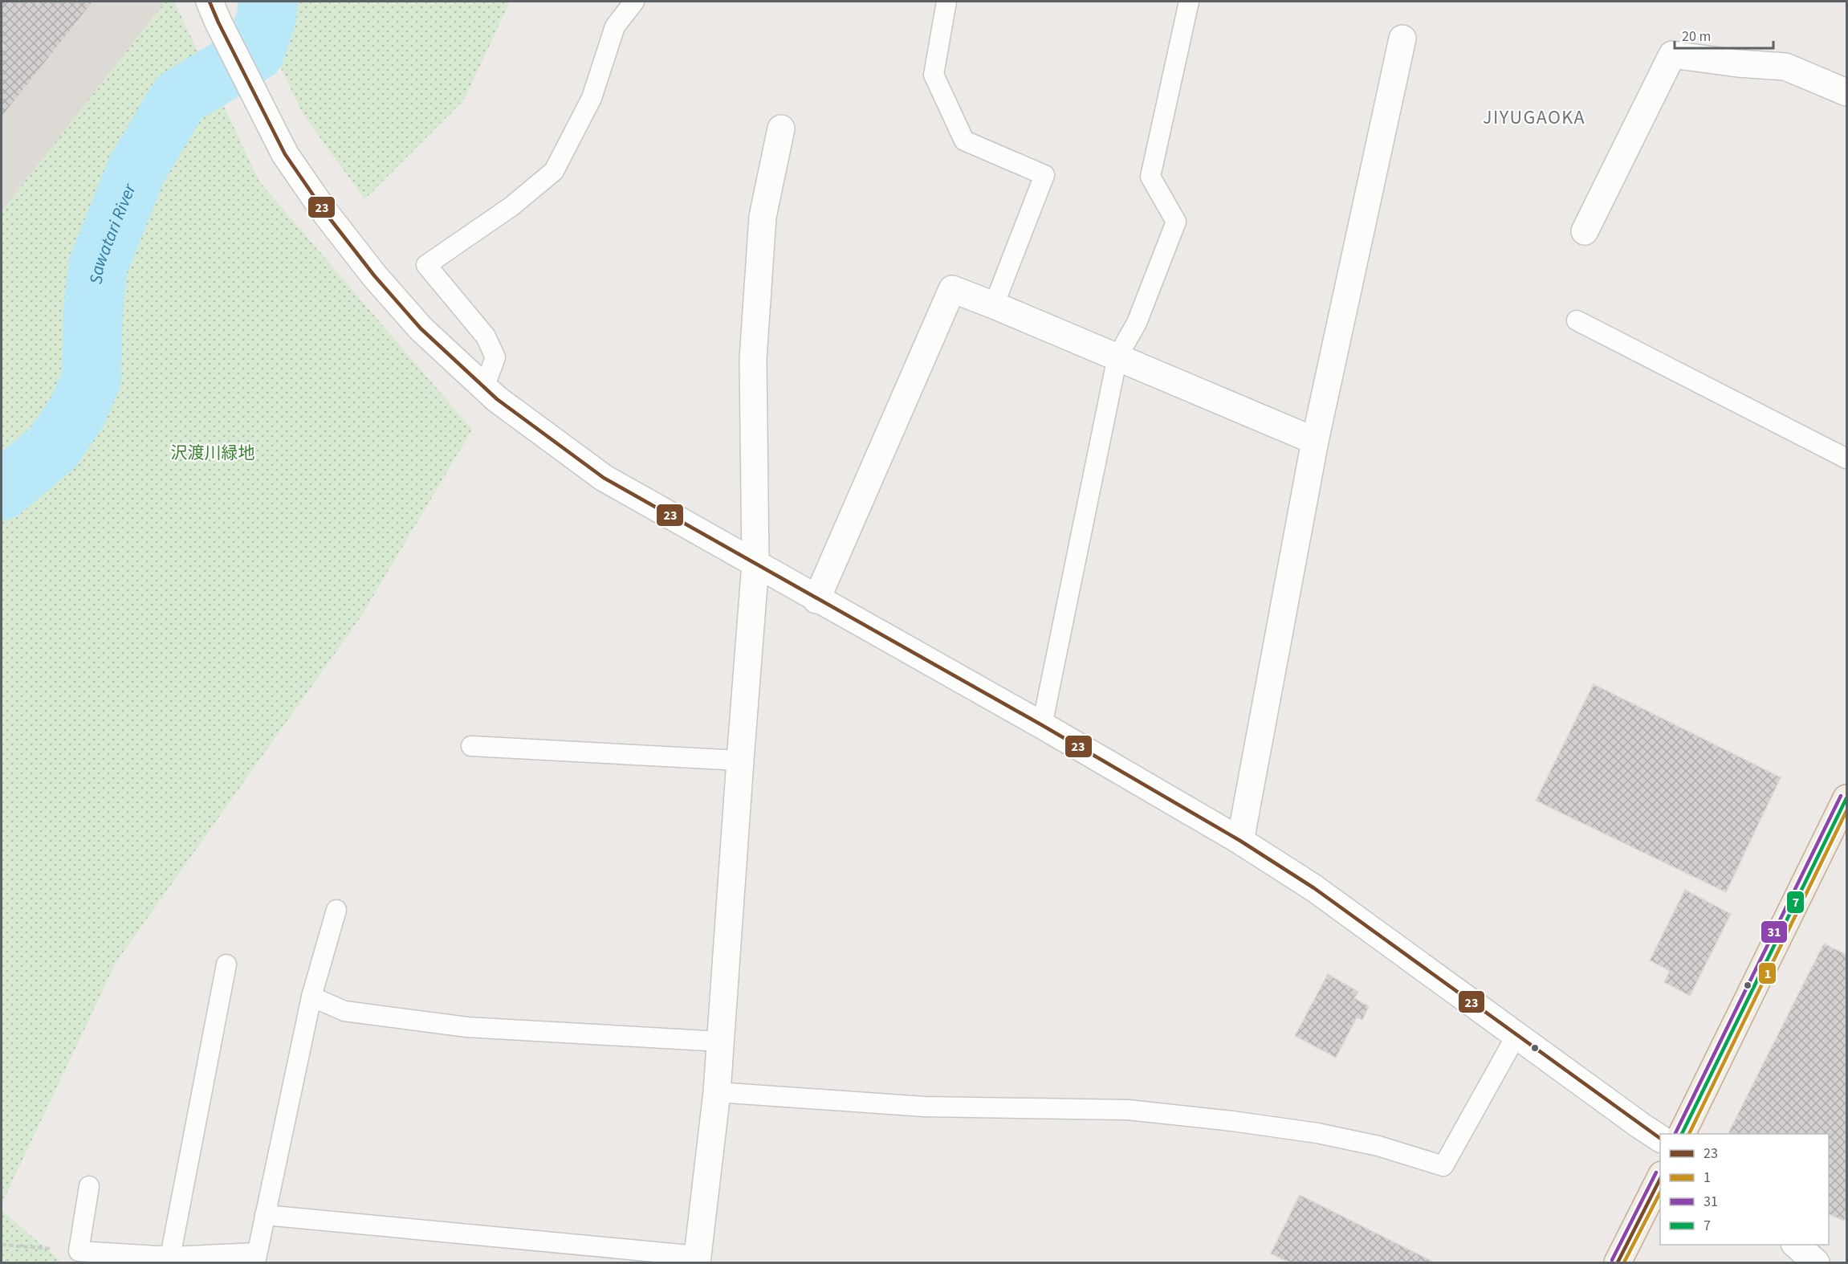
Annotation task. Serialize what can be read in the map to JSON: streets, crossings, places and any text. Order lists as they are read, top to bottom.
{
  "districts": ["JIYUGAOKA"],
  "water": ["Sawatari River"],
  "parks": ["沢渡川緑地"],
  "lines": [
    "transit line 23",
    "transit line 31",
    "transit line 7",
    "transit line 1"
  ],
  "legend": [
    "23",
    "1",
    "31",
    "7"
  ],
  "scale_bar": "20 m"
}
